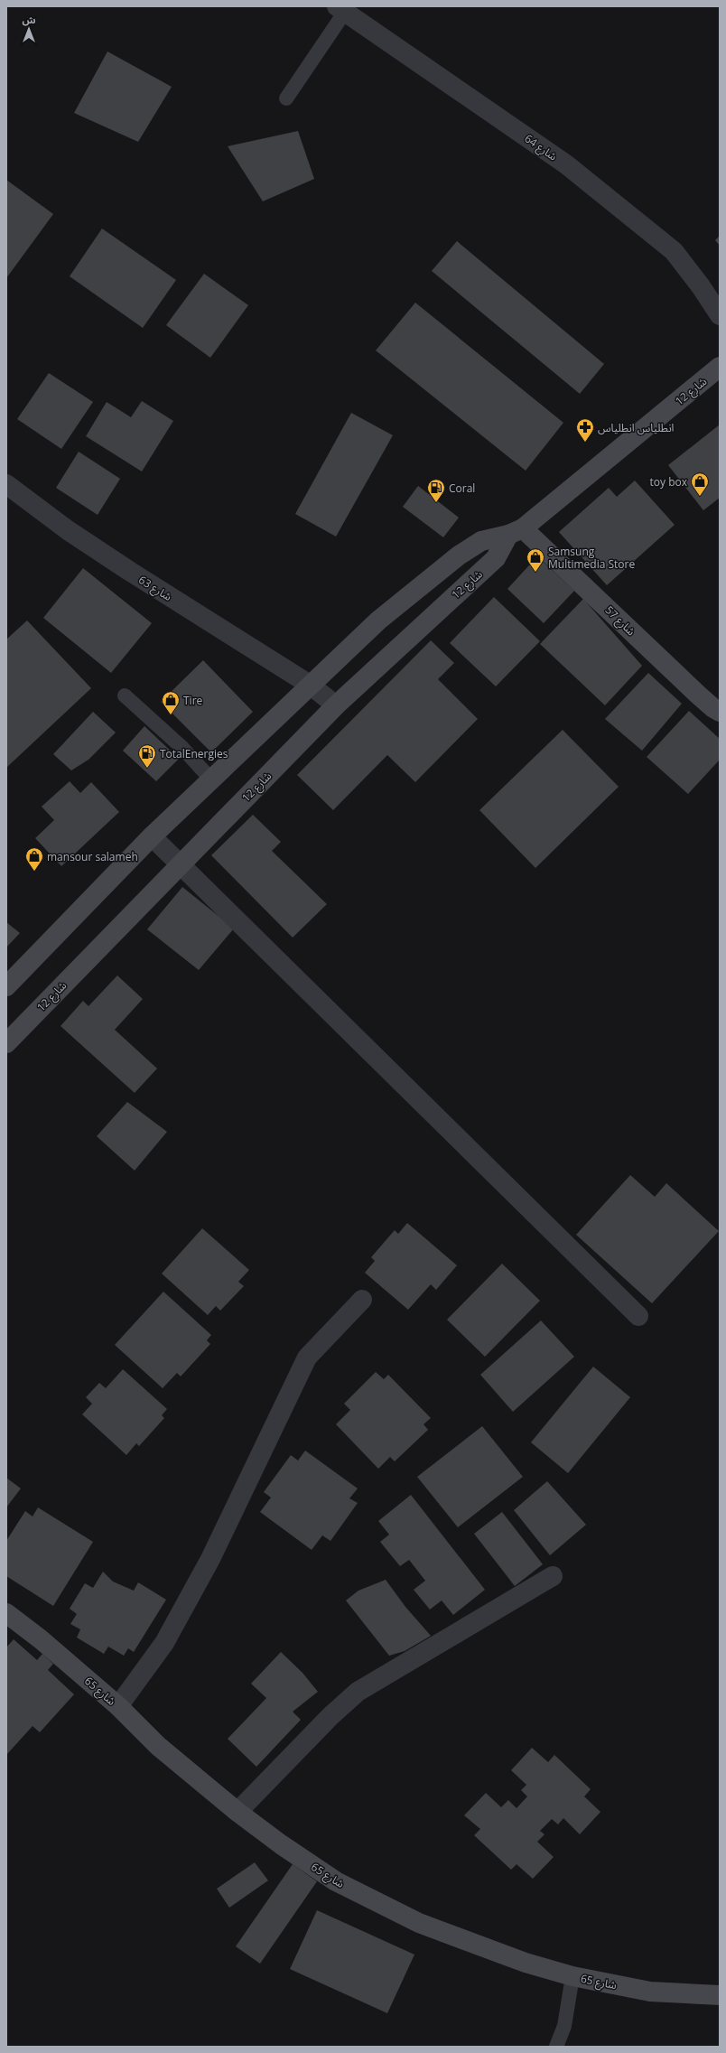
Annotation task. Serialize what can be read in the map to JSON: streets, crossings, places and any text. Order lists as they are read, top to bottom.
{
  "streets": {
    "street": [
      "شارع 64",
      "شارع 12",
      "شارع 63",
      "شارع 57",
      "شارع 65"
    ]
  },
  "crossings": [
    ["شارع 12", "شارع 63"],
    ["شارع 12", "شارع 57"]
  ],
  "places": {
    "pharmacy": ["انطلياس انطلياس"],
    "shop": [
      "toy box",
      "Samsung Multimedia Store",
      "Tire",
      "mansour salameh"
    ],
    "fuel station": ["Coral", "TotalEnergies"]
  },
  "north": "top"
}
